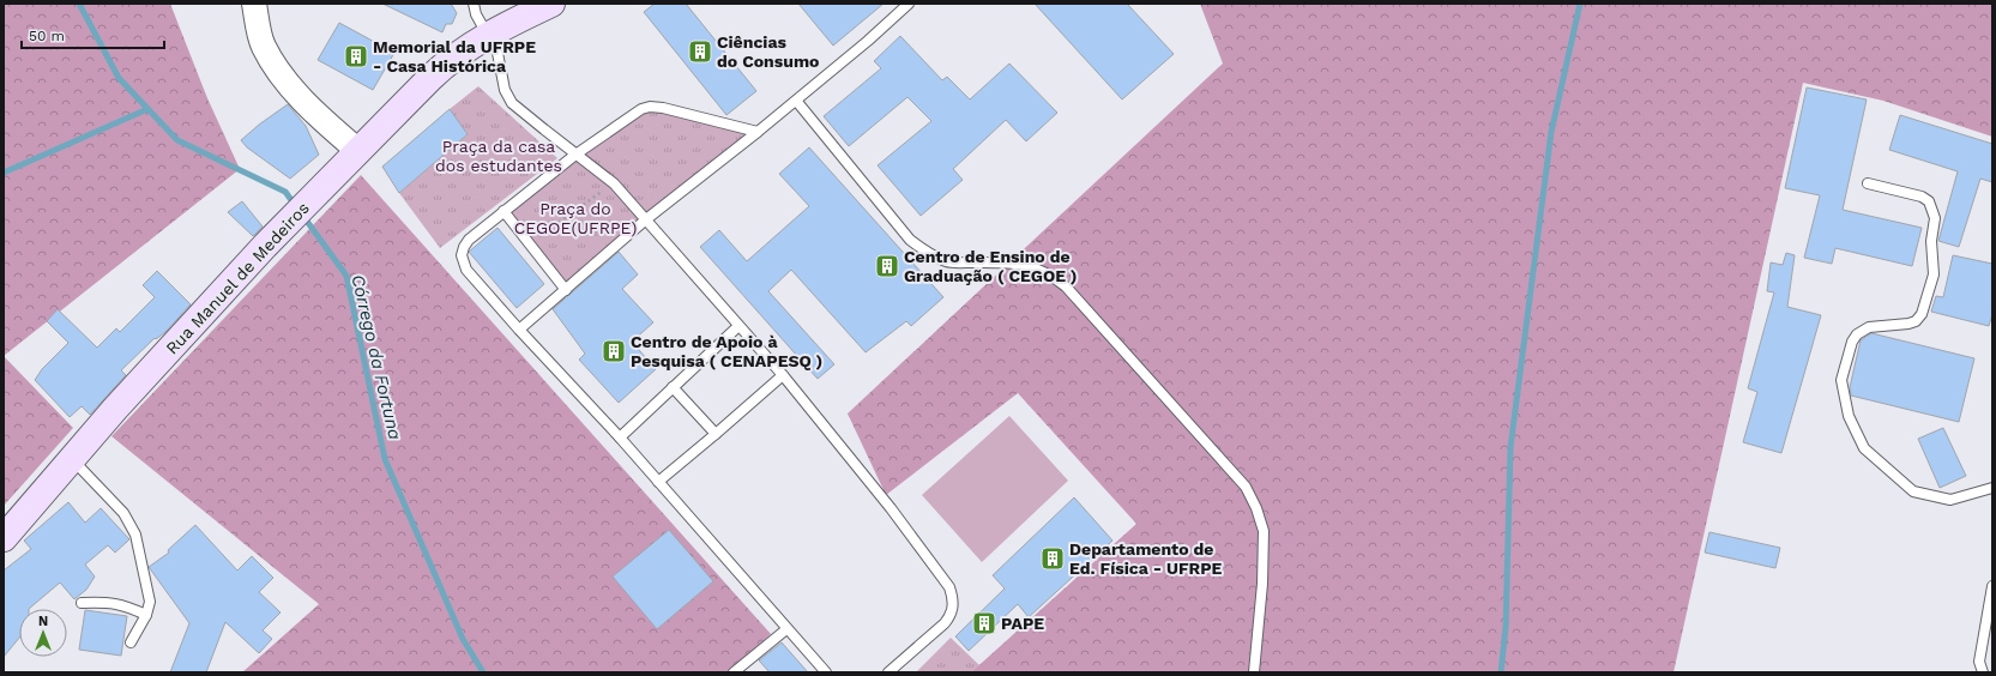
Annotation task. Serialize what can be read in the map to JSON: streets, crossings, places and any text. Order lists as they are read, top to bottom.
{
  "streets": {
    "main road": ["Rua Manuel de Medeiros"]
  },
  "water": ["Córrego da Fortuna"],
  "parks": ["Praça da casa dos estudantes", "Praça do CEGOE(UFRPE)"],
  "places": {
    "building": [
      "Ciências do Consumo",
      "Memorial da UFRPE - Casa Histórica",
      "Centro de Ensino de Graduação ( CEGOE )",
      "Centro de Apoio à Pesquisa ( CENAPESQ )",
      "Departamento de Ed. Física - UFRPE",
      "PAPE"
    ]
  },
  "scale_bar": "50 m",
  "north": "top"
}
